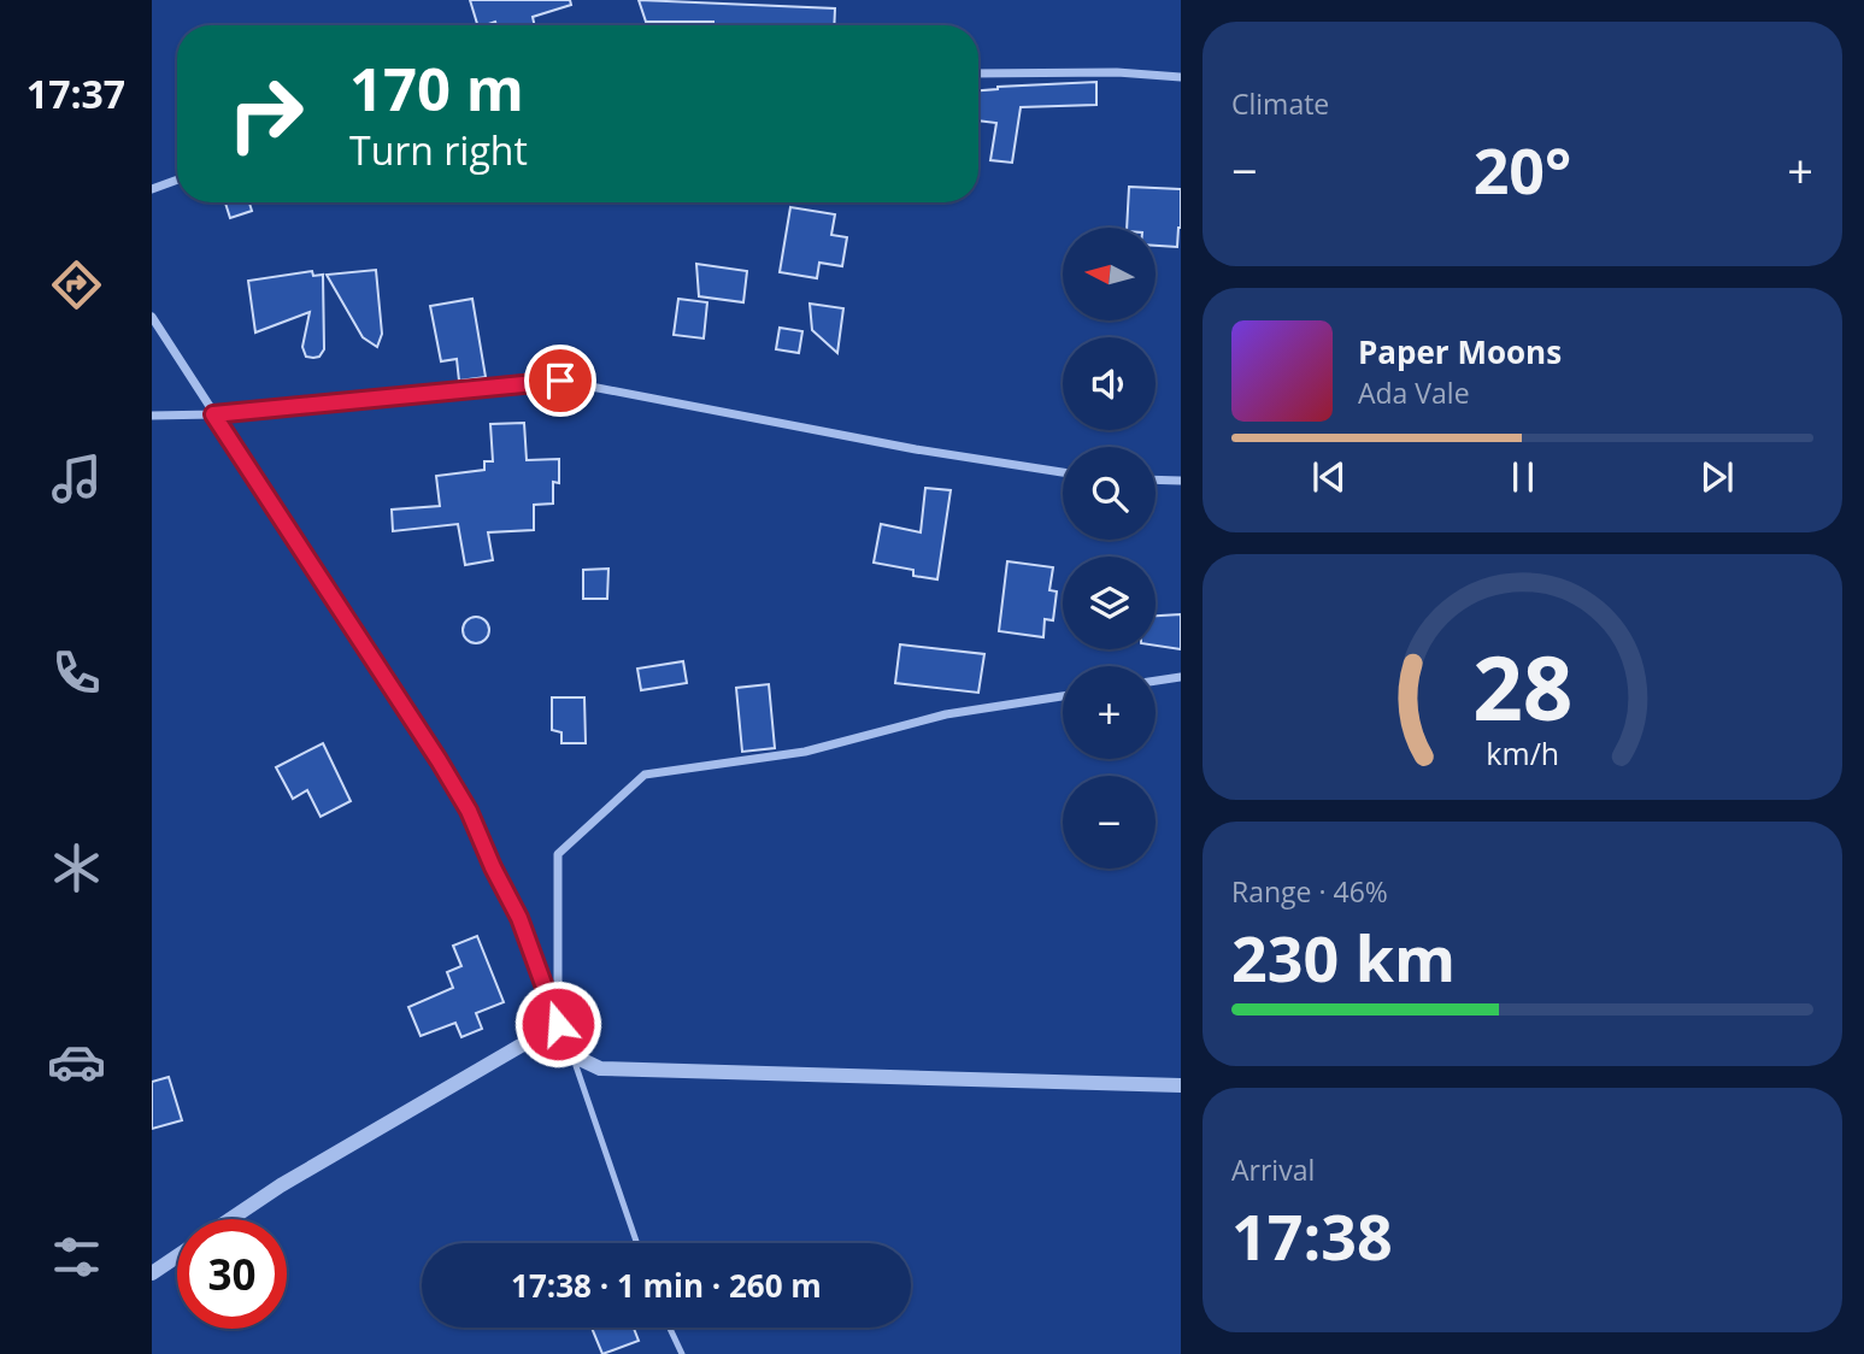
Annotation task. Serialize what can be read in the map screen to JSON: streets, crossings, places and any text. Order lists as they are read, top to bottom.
{
  "north": "left",
  "page": {
    "tabs": "17:37",
    "tile": [
      "Climate",
      ["Range · 46%", "230 km"],
      ["Arrival", "17:38"]
    ],
    "turn": ["170 m", "Turn right"],
    "heat": ["−", "20°", "+"],
    "map_buttons": ["+", "−"],
    "song": ["Paper Moons", "Ada Vale"],
    "limit": "30",
    "trip": "17:38 · 1 min · 260 m",
    "gauge": ["28", "km/h"]
  }
}
